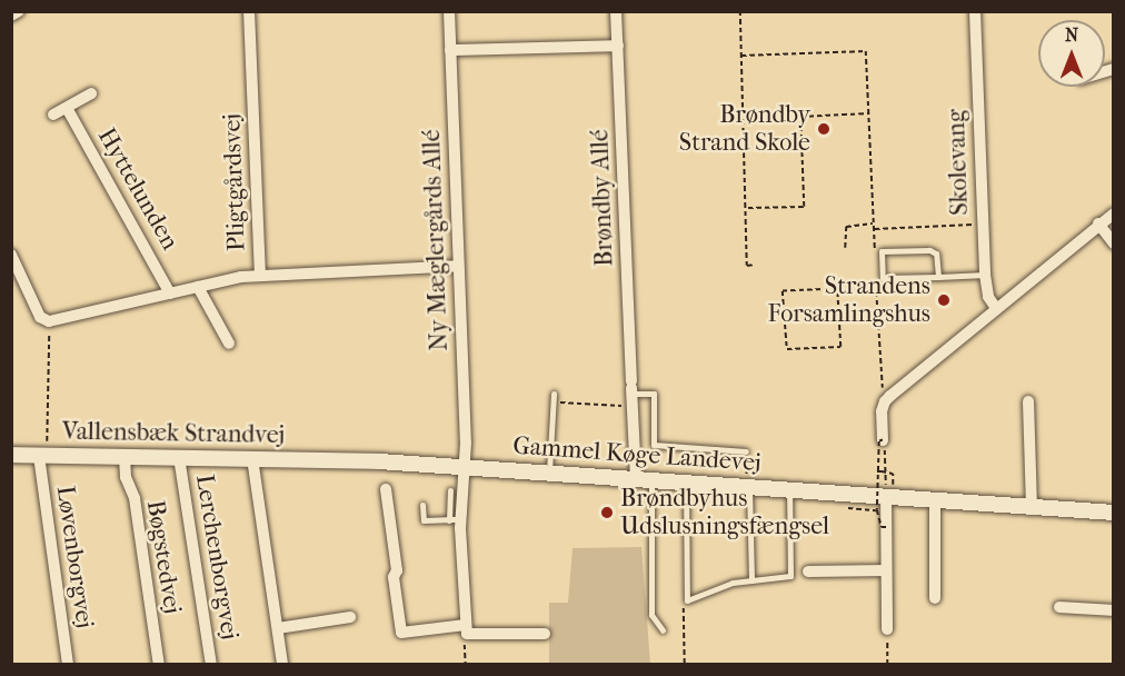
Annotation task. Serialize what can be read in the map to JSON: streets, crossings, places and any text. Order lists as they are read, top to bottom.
{
  "streets": {
    "main road": ["Vallensbæk Strandvej", "Gammel Køge Landevej"],
    "street": [
      "Skolevang",
      "Pligtgårdsvej",
      "Hyttelunden",
      "Brøndby Allé",
      "Ny Mæglergårds Allé",
      "Løvenborgvej",
      "Bøgstedvej",
      "Lerchenborgvej"
    ]
  },
  "crossings": [
    ["Pligtgårdsvej", "Ny Mæglergårds Allé"],
    ["Brøndby Allé", "Gammel Køge Landevej"],
    ["Ny Mæglergårds Allé", "Gammel Køge Landevej"],
    ["Vallensbæk Strandvej", "Gammel Køge Landevej"],
    ["Vallensbæk Strandvej", "Løvenborgvej"],
    ["Vallensbæk Strandvej", "Bøgstedvej"],
    ["Vallensbæk Strandvej", "Lerchenborgvej"]
  ],
  "places": ["Brøndby Strand Skole", "Strandens Forsamlingshus", "Brøndbyhus Udslusningsfængsel"],
  "north": "top"
}
